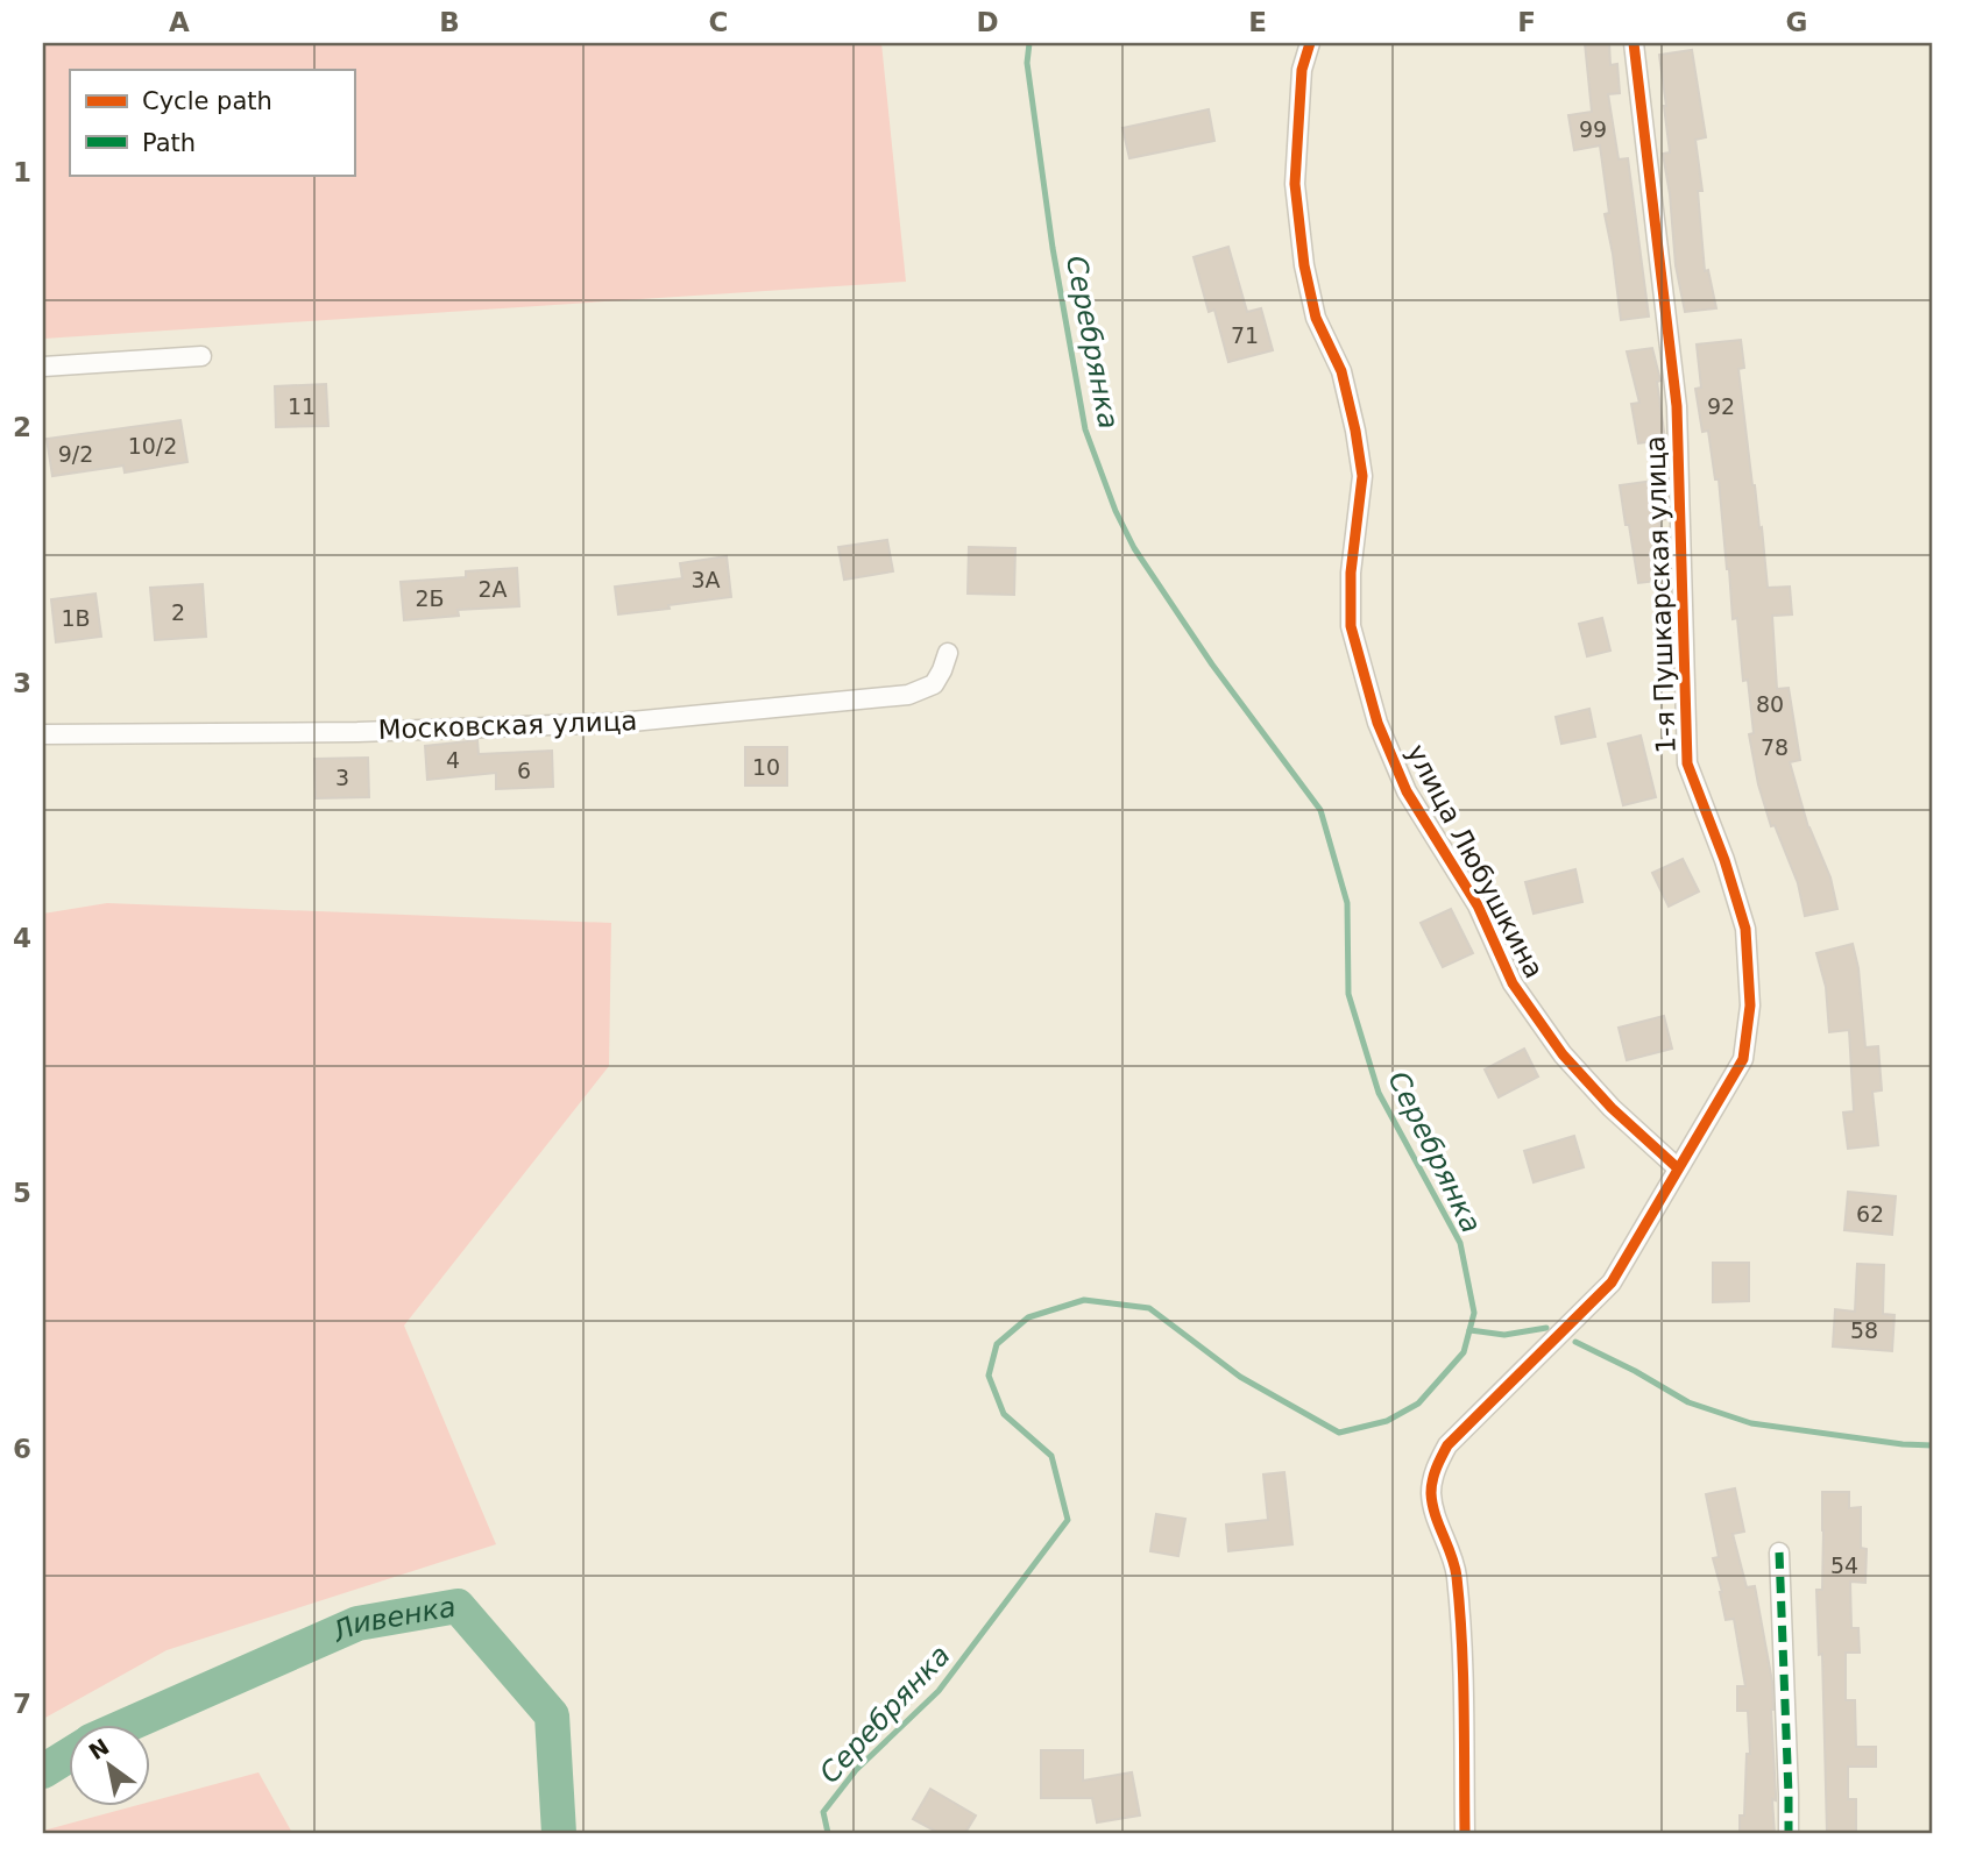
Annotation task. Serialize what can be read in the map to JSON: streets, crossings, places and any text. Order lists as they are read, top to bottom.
{
  "streets": {
    "street": ["1-я Пушкарская улица", "Московская улица", "улица Любушкина"]
  },
  "crossings": [
    ["1-я Пушкарская улица", "улица Любушкина"]
  ],
  "water": ["Серебрянка", "Ливенка"],
  "house_numbers": [
    "99",
    "71",
    "11",
    "92",
    "10/2",
    "9/2",
    "3А",
    "2А",
    "2Б",
    "2",
    "1В",
    "80",
    "78",
    "4",
    "10",
    "6",
    "3",
    "62",
    "58",
    "54"
  ],
  "legend": ["Cycle path", "Path"],
  "north": "top left",
  "grid": {
    "columns": [
      "A",
      "B",
      "C",
      "D",
      "E",
      "F",
      "G"
    ],
    "rows": [
      "1",
      "2",
      "3",
      "4",
      "5",
      "6",
      "7"
    ]
  }
}
